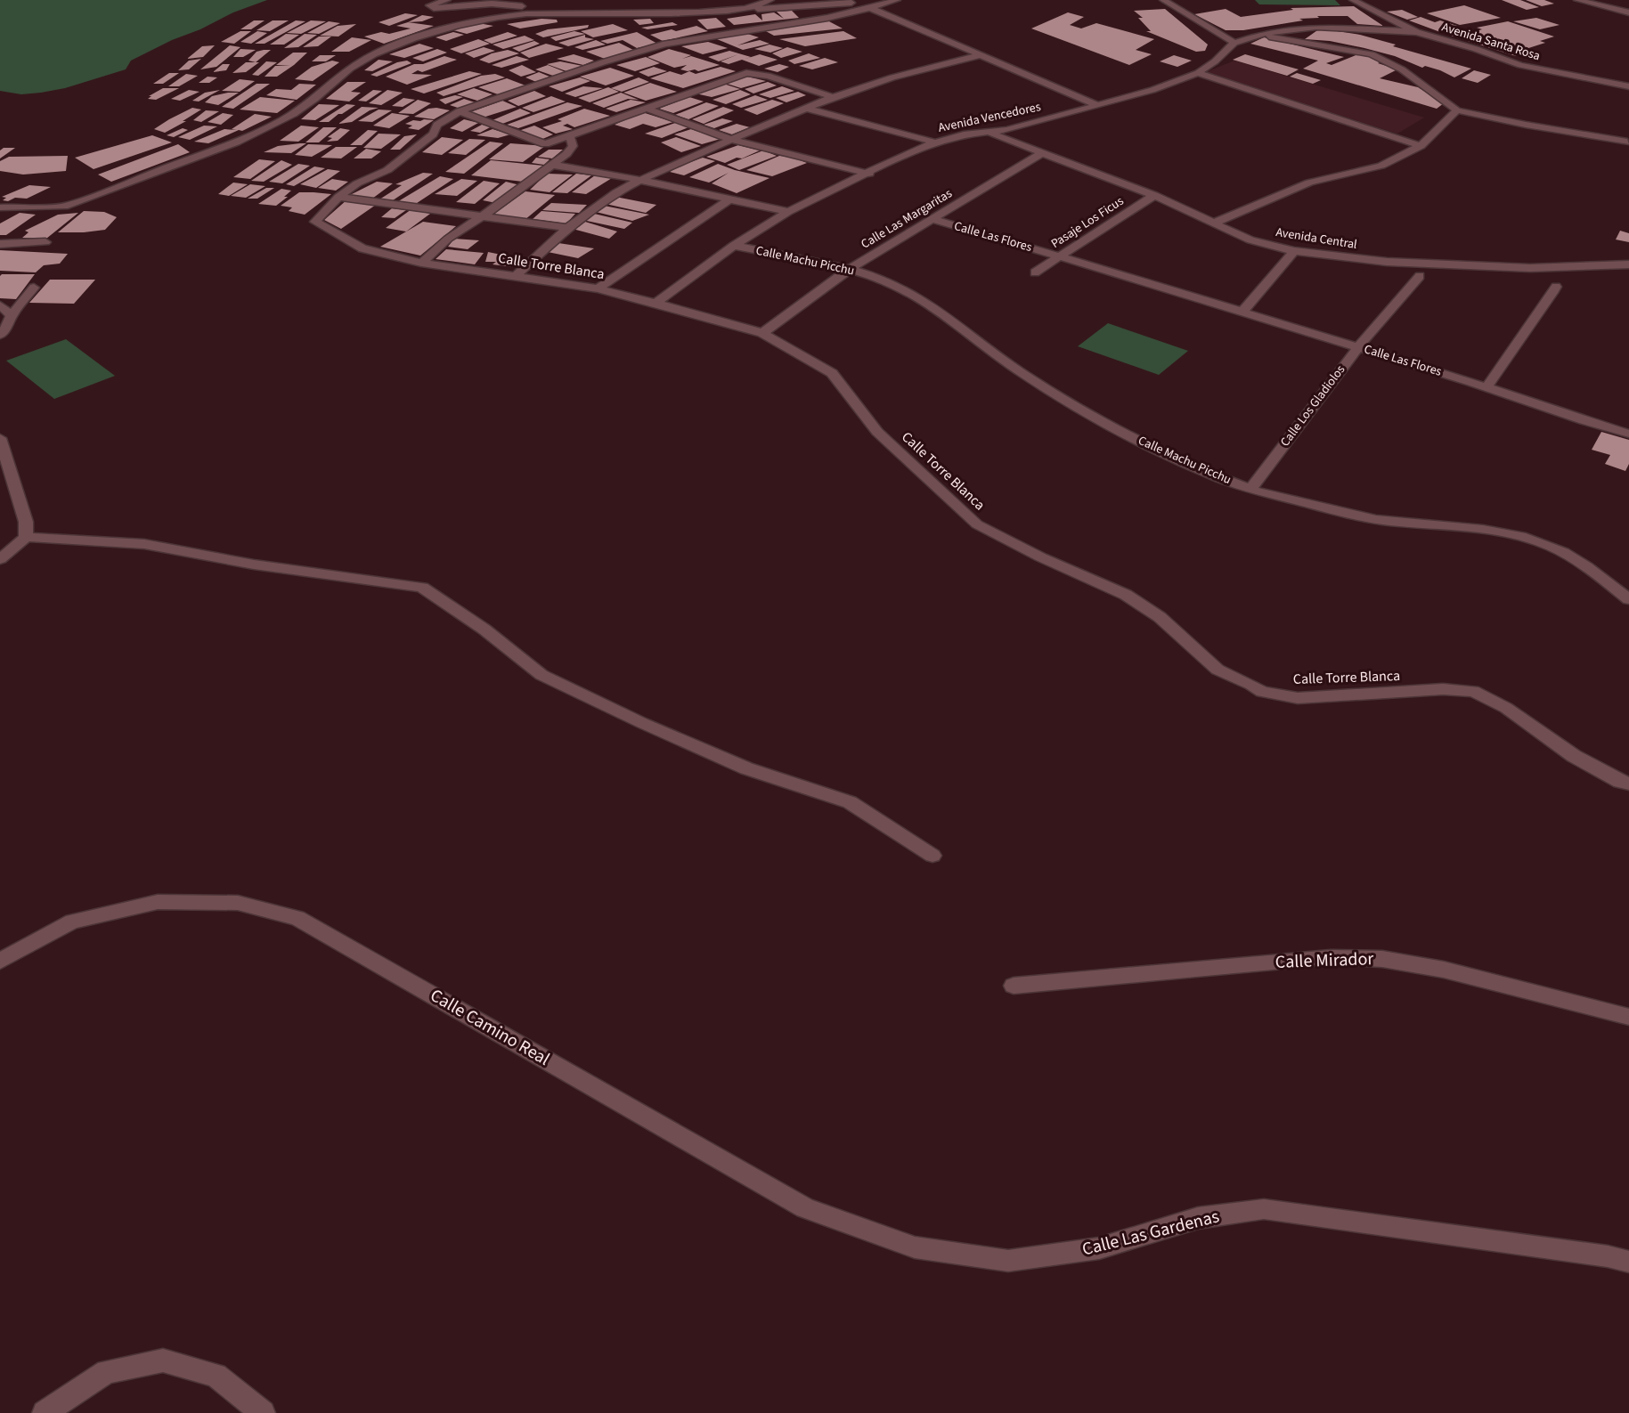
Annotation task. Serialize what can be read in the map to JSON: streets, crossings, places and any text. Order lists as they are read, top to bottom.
{
  "streets": {
    "street": [
      "Avenida Santa Rosa",
      "Avenida Vencedores",
      "Calle Las Margaritas",
      "Pasaje Los Ficus",
      "Calle Las Flores",
      "Avenida Central",
      "Calle Machu Picchu",
      "Calle Torre Blanca",
      "Calle Los Gladiolos",
      "Calle Mirador",
      "Calle Camino Real",
      "Calle Las Gardenas"
    ]
  },
  "crossings": [
    ["Avenida Santa Rosa", "Avenida Vencedores"],
    ["Avenida Vencedores", "Avenida Central"],
    ["Avenida Vencedores", "Calle Machu Picchu"],
    ["Avenida Vencedores", "Calle Torre Blanca"],
    ["Calle Las Margaritas", "Calle Las Flores"],
    ["Calle Las Margaritas", "Avenida Central"],
    ["Calle Las Margaritas", "Calle Machu Picchu"],
    ["Calle Las Margaritas", "Calle Torre Blanca"],
    ["Pasaje Los Ficus", "Calle Las Flores"],
    ["Pasaje Los Ficus", "Avenida Central"],
    ["Calle Las Flores", "Calle Los Gladiolos"],
    ["Calle Machu Picchu", "Calle Los Gladiolos"],
    ["Calle Camino Real", "Calle Las Gardenas"]
  ]
}
